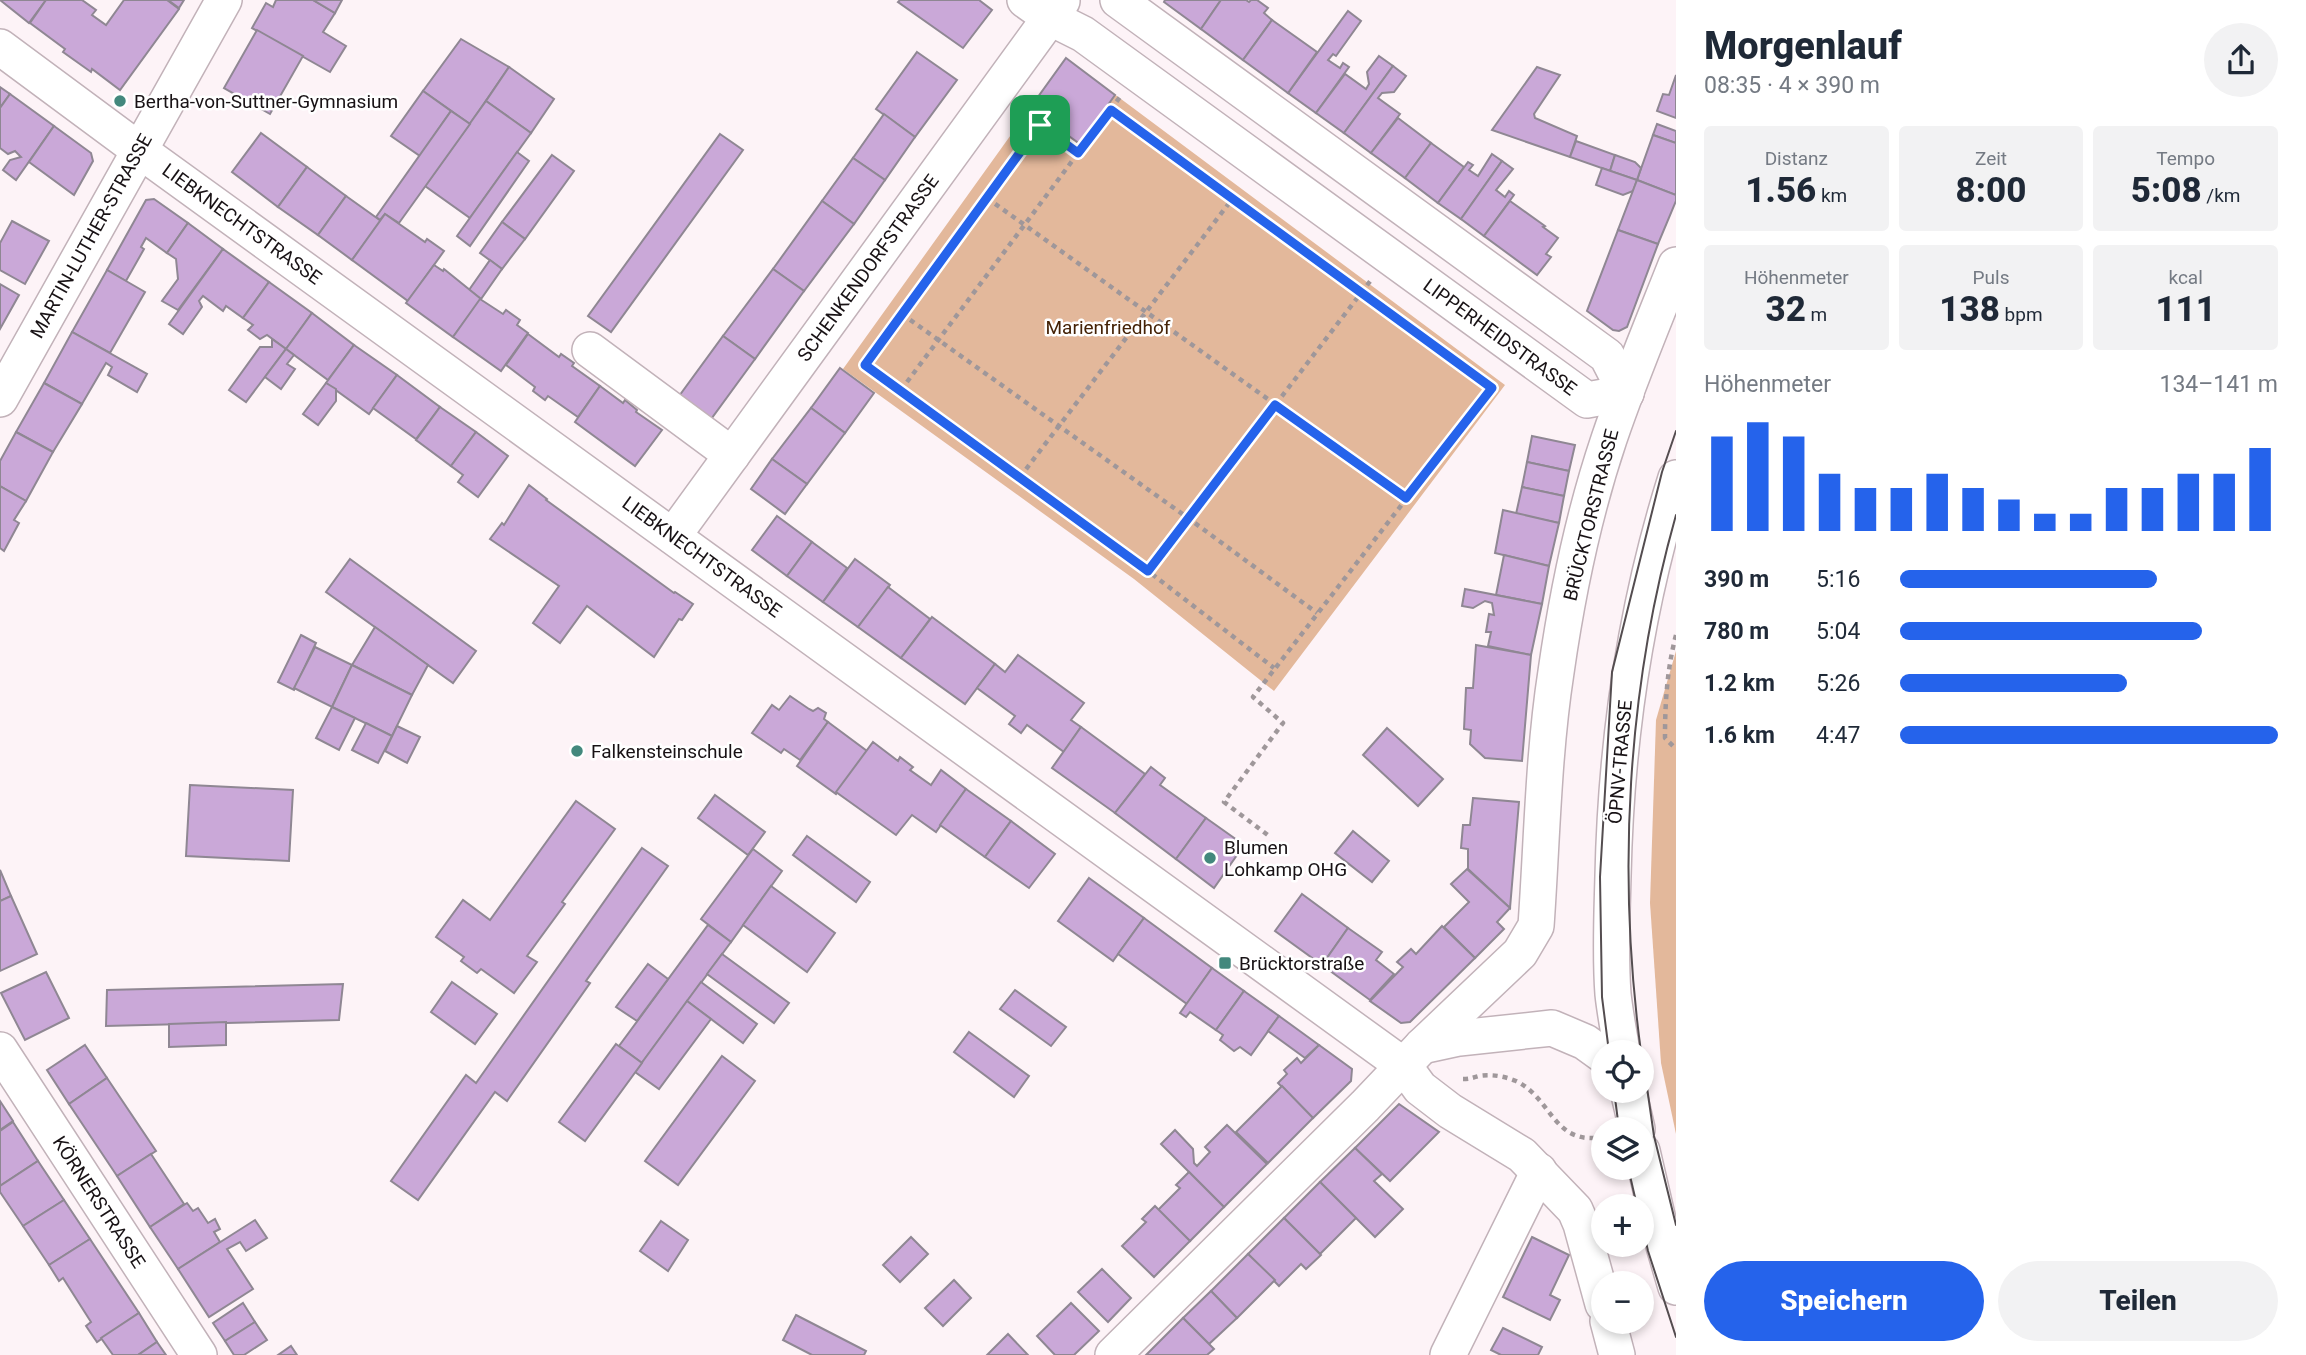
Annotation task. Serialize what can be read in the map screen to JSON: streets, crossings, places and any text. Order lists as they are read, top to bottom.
{
  "streets": {
    "street": [
      "LIEBKNECHTSTRASSE",
      "MARTIN-LUTHER-STRASSE",
      "SCHENKENDORFSTRASSE",
      "LIPPERHEIDSTRASSE",
      "BRÜCKTORSTRASSE",
      "ÖPNV-TRASSE",
      "KÖRNERSTRASSE"
    ]
  },
  "crossings": [
    ["LIEBKNECHTSTRASSE", "MARTIN-LUTHER-STRASSE"],
    ["LIEBKNECHTSTRASSE", "SCHENKENDORFSTRASSE"],
    ["LIEBKNECHTSTRASSE", "BRÜCKTORSTRASSE"],
    ["SCHENKENDORFSTRASSE", "LIPPERHEIDSTRASSE"],
    ["LIPPERHEIDSTRASSE", "BRÜCKTORSTRASSE"]
  ],
  "parks": ["Marienfriedhof"],
  "places": {
    "other": ["Bertha-von-Suttner-Gymnasium", "Falkensteinschule", "Blumen Lohkamp OHG"],
    "transit": ["Brücktorstraße"]
  },
  "page": {
    "heading": ["Morgenlauf", "08:35 · 4 × 390 m"],
    "stats": [
      ["Distanz", "1.56 km"],
      ["Zeit", "8:00"],
      ["Tempo", "5:08 /km"],
      ["Höhenmeter", "32 m"],
      ["Puls", "138 bpm"],
      ["kcal", "111"]
    ],
    "chart": ["Höhenmeter", "134–141 m"],
    "list": [
      {
        "name": "390 m",
        "note": "5:16"
      },
      {
        "name": "780 m",
        "note": "5:04"
      },
      {
        "name": "1.2 km",
        "note": "5:26"
      },
      {
        "name": "1.6 km",
        "note": "4:47"
      }
    ],
    "map_buttons": ["+", "−"],
    "buttons": ["Speichern", "Teilen"]
  }
}
